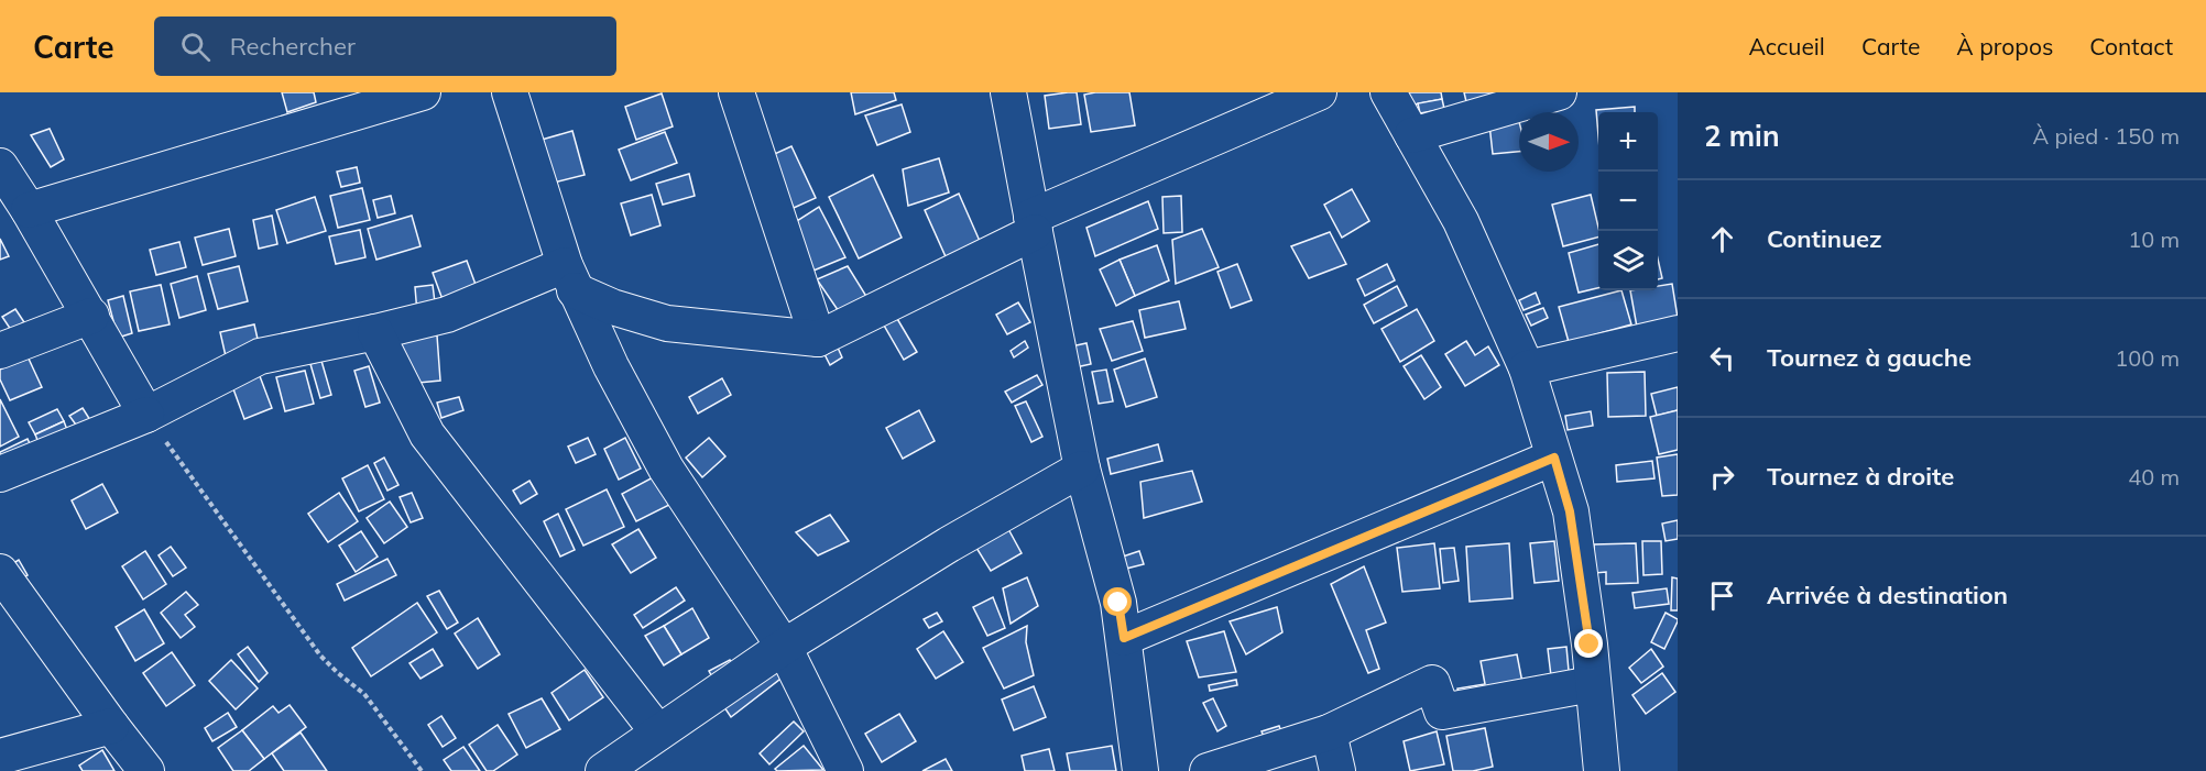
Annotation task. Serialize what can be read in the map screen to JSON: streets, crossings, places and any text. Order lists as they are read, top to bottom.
{
  "north": "right",
  "page": {
    "header": "Carte",
    "search": "Rechercher",
    "nav": [
      "Accueil",
      "Carte",
      "À propos",
      "Contact"
    ],
    "heading": ["2 min", "À pied · 150 m"],
    "map_buttons": ["+", "−"],
    "list": [
      ["Continuez", "10 m"],
      ["Tournez à gauche", "100 m"],
      ["Tournez à droite", "40 m"],
      "Arrivée à destination"
    ]
  }
}
